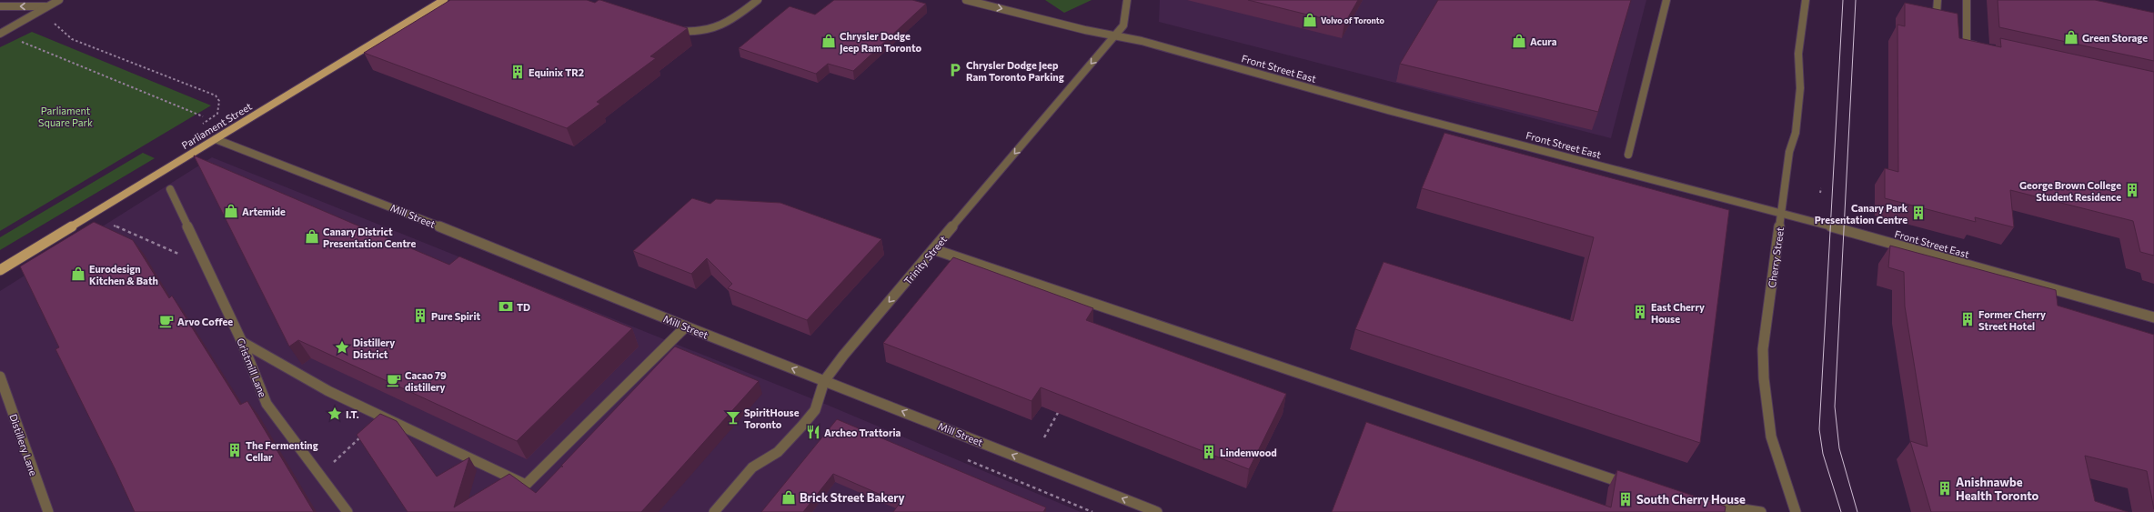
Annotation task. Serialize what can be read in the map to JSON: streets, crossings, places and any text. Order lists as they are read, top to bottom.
{
  "streets": {
    "main road": ["Parliament Street"],
    "street": [
      "Front Street East",
      "Mill Street",
      "Cherry Street",
      "Trinity Street",
      "Gristmill Lane",
      "Distillery Lane"
    ]
  },
  "crossings": [
    ["Front Street East", "Cherry Street"],
    ["Front Street East", "Trinity Street"],
    ["Parliament Street", "Mill Street"],
    ["Mill Street", "Trinity Street"]
  ],
  "one_way": ["Mill Street", "Trinity Street"],
  "parks": ["Parliament Square Park"],
  "places": {
    "shop": [
      "Volvo of Toronto",
      "Green Storage",
      "Chrysler Dodge Jeep Ram Toronto",
      "Acura",
      "Artemide",
      "Canary District Presentation Centre",
      "Eurodesign Kitchen & Bath",
      "Brick Street Bakery"
    ],
    "parking": ["Chrysler Dodge Jeep Ram Toronto Parking"],
    "building": [
      "Equinix TR2",
      "George Brown College Student Residence",
      "Canary Park Presentation Centre",
      "East Cherry House",
      "Pure Spirit",
      "Former Cherry Street Hotel",
      "The Fermenting Cellar",
      "Lindenwood",
      "Anishnawbe Health Toronto",
      "South Cherry House"
    ],
    "bank": ["TD"],
    "cafe": ["Arvo Coffee", "Cacao 79 distillery"],
    "place": ["Distillery District", "I.T."],
    "bar": ["SpiritHouse Toronto"],
    "restaurant": ["Archeo Trattoria"]
  }
}
